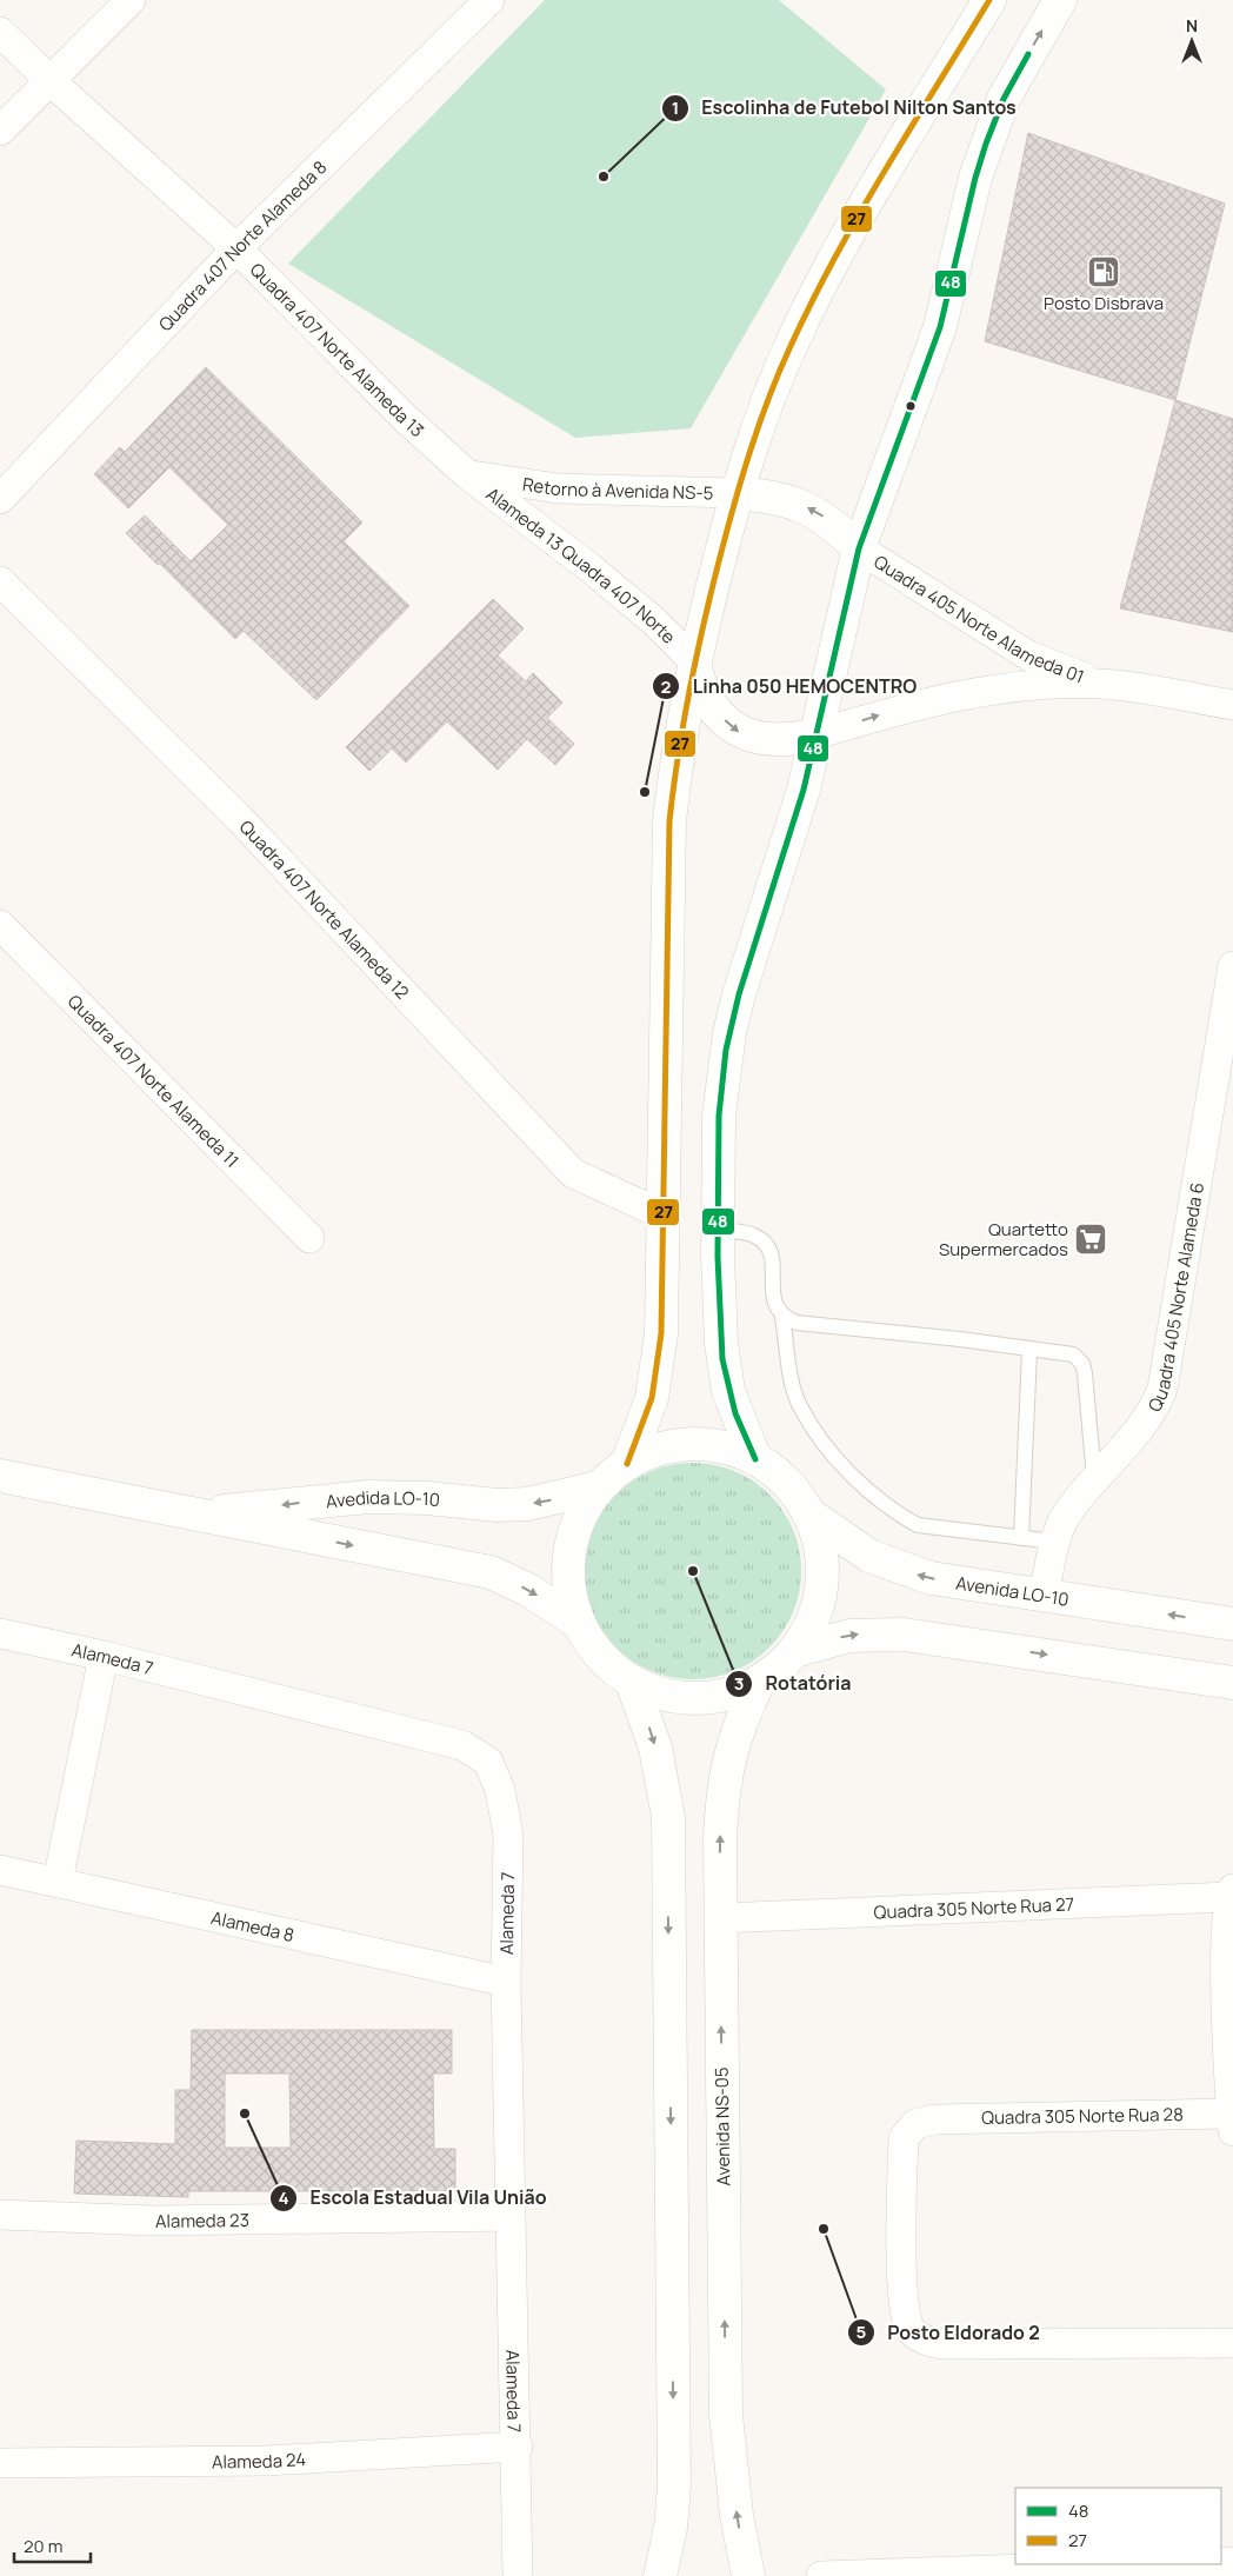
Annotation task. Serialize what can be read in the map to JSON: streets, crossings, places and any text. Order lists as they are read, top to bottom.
{
  "streets": {
    "street": [
      "Quadra 407 Norte Alameda 8",
      "Quadra 407 Norte Alameda 13",
      "Retorno à Avenida NS-5",
      "Alameda 13 Quadra 407 Norte",
      "Quadra 405 Norte Alameda 01",
      "Quadra 407 Norte Alameda 12",
      "Quadra 407 Norte Alameda 11",
      "Quadra 405 Norte Alameda 6",
      "Avedida LO-10",
      "Avenida LO-10",
      "Alameda 7",
      "Quadra 305 Norte Rua 27",
      "Alameda 8",
      "Quadra 305 Norte Rua 28",
      "Avenida NS-05",
      "Alameda 23",
      "Alameda 24"
    ]
  },
  "crossings": [
    ["Quadra 407 Norte Alameda 8", "Quadra 407 Norte Alameda 13"],
    ["Quadra 407 Norte Alameda 13", "Retorno à Avenida NS-5"],
    ["Quadra 407 Norte Alameda 13", "Alameda 13 Quadra 407 Norte"],
    ["Retorno à Avenida NS-5", "Alameda 13 Quadra 407 Norte"],
    ["Retorno à Avenida NS-5", "Quadra 405 Norte Alameda 01"],
    ["Retorno à Avenida NS-5", "Avenida NS-05"],
    ["Alameda 13 Quadra 407 Norte", "Avenida NS-05"],
    ["Quadra 405 Norte Alameda 01", "Avenida NS-05"],
    ["Quadra 407 Norte Alameda 12", "Avenida NS-05"],
    ["Quadra 405 Norte Alameda 6", "Avenida LO-10"],
    ["Avedida LO-10", "Avenida NS-05"],
    ["Avenida LO-10", "Avenida NS-05"],
    ["Alameda 7", "Alameda 8"],
    ["Alameda 7", "Alameda 23"],
    ["Alameda 7", "Alameda 24"],
    ["Quadra 305 Norte Rua 27", "Avenida NS-05"]
  ],
  "one_way": ["Quadra 405 Norte Alameda 01"],
  "places": {
    "other": [
      "Escolinha de Futebol Nilton Santos",
      "Linha 050 HEMOCENTRO",
      "Rotatória",
      "Escola Estadual Vila União",
      "Posto Eldorado 2"
    ],
    "fuel station": ["Posto Disbrava"],
    "supermarket": ["Quartetto Supermercados"]
  },
  "lines": ["transit line 27", "transit line 48"],
  "legend": ["48", "27"],
  "scale_bar": "20 m",
  "north": "top"
}
